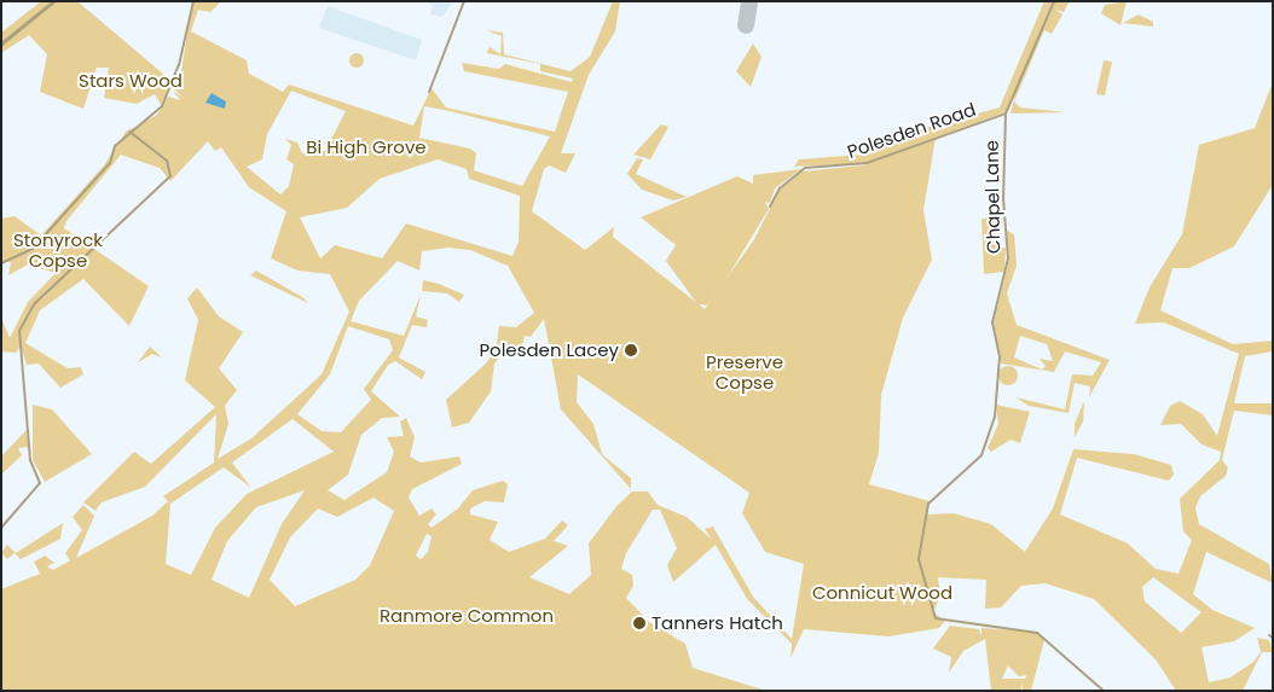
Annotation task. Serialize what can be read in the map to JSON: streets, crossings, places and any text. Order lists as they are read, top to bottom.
{
  "streets": {
    "street": ["Polesden Road", "Chapel Lane"]
  },
  "crossings": [
    ["Polesden Road", "Chapel Lane"]
  ],
  "parks": [
    "Stars Wood",
    "Bi High Grove",
    "Stonyrock Copse",
    "Preserve Copse",
    "Connicut Wood",
    "Ranmore Common"
  ],
  "places": ["Polesden Lacey", "Tanners Hatch"]
}
